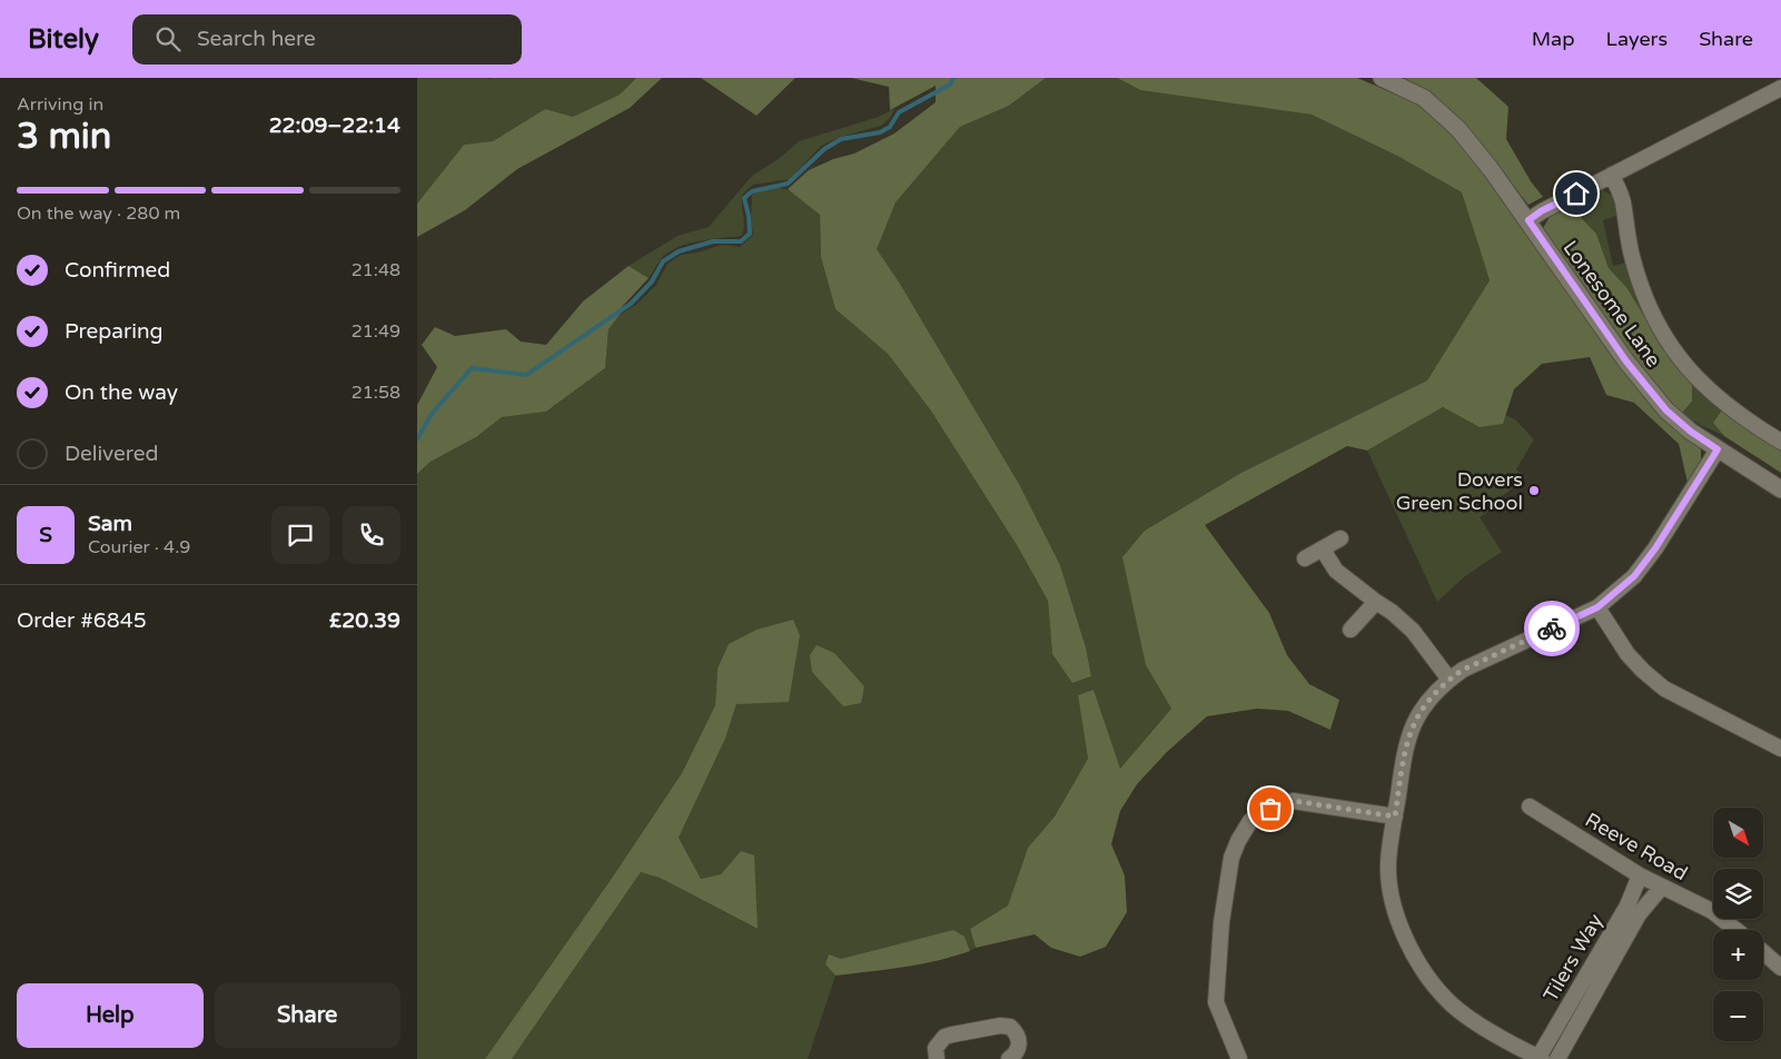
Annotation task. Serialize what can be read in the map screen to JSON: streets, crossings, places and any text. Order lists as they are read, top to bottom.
{
  "streets": {
    "street": ["Lonesome Lane", "Reeve Road", "Tilers Way"]
  },
  "crossings": [
    ["Reeve Road", "Tilers Way"]
  ],
  "places": ["Dovers Green School"],
  "north": "bottom right",
  "page": {
    "header": "Bitely",
    "search": "Search here",
    "nav": ["Map", "Layers", "Share"],
    "heading": ["3 min", "Arriving in", "22:09–22:14"],
    "panel": [
      "Sam",
      "Courier · 4.9",
      "Order #6845",
      "£20.39"
    ],
    "bar": "On the way · 280 m",
    "list": [
      ["Confirmed", "21:48"],
      ["Preparing", "21:49"],
      ["On the way", "21:58"],
      "Delivered"
    ],
    "round": "S",
    "map_buttons": ["+", "−"],
    "buttons": ["Help", "Share"]
  }
}
